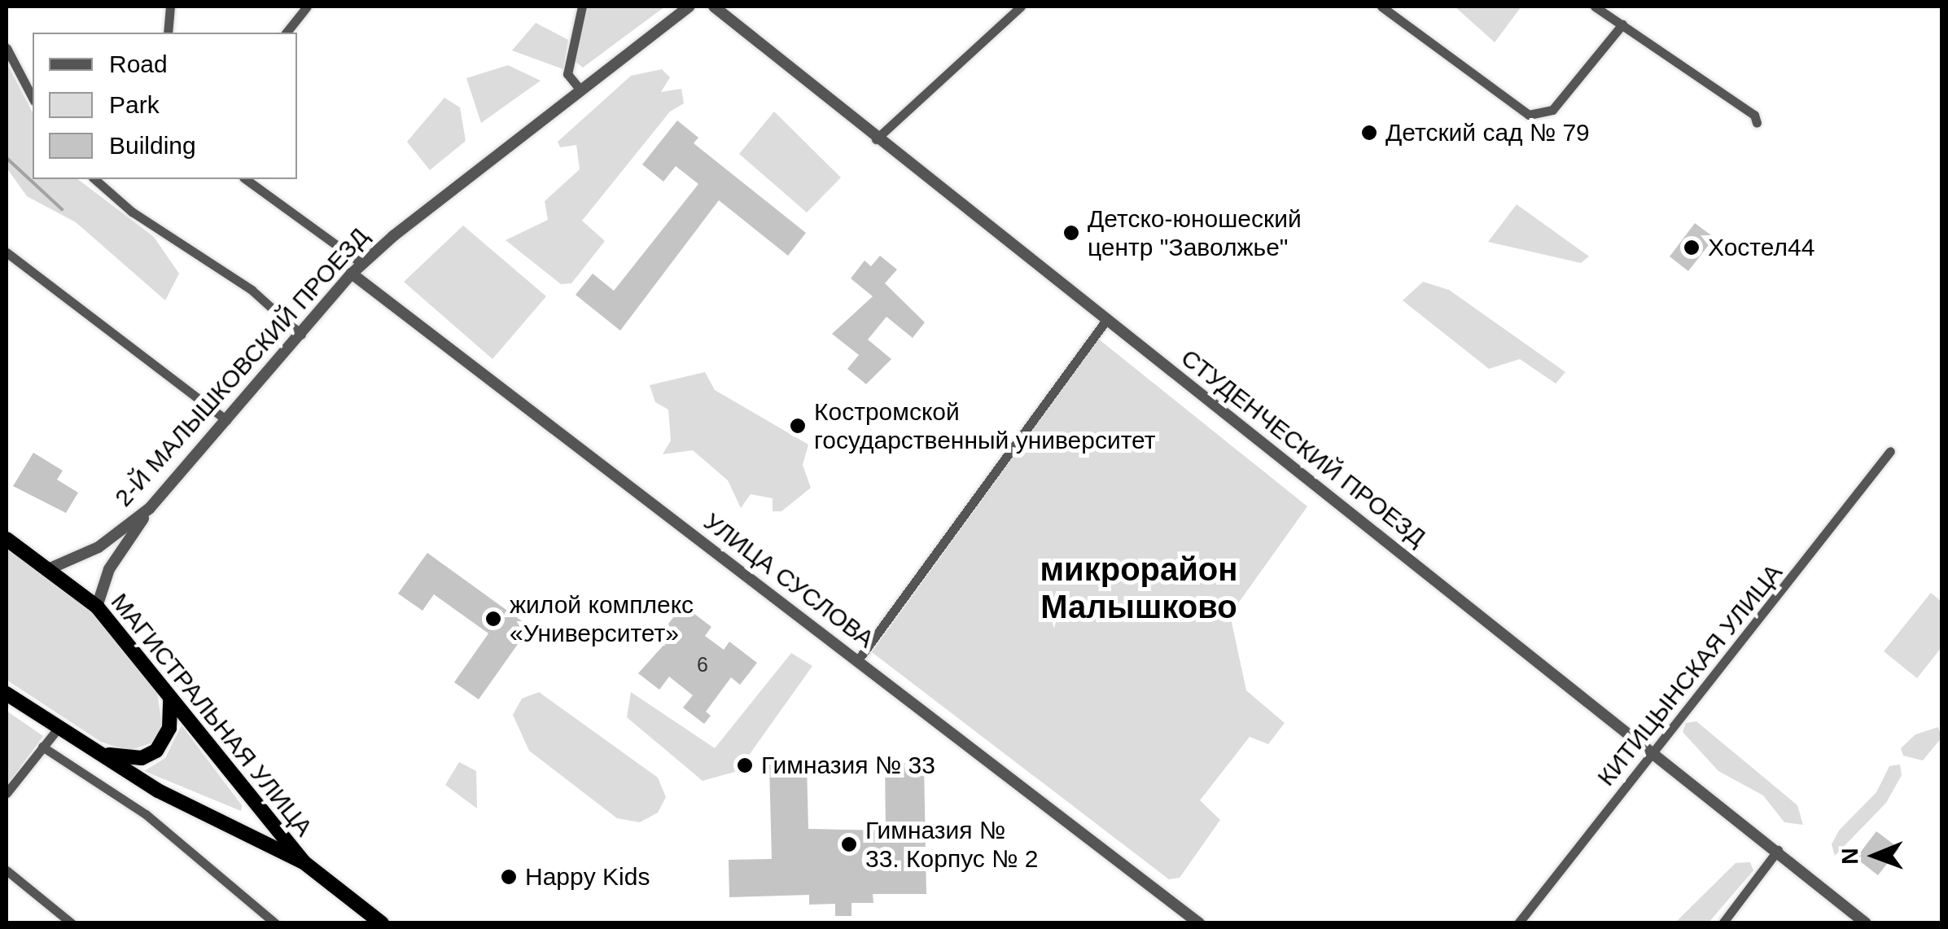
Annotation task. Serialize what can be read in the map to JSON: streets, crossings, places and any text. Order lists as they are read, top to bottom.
{
  "streets": {
    "highway": ["МАГИСТРАЛЬНАЯ УЛИЦА"],
    "street": [
      "2-Й МАЛЫШКОВСКИЙ ПРОЕЗД",
      "СТУДЕНЧЕСКИЙ ПРОЕЗД",
      "УЛИЦА СУСЛОВА",
      "КИТИЦЫНСКАЯ УЛИЦА"
    ]
  },
  "crossings": [
    ["2-Й МАЛЫШКОВСКИЙ ПРОЕЗД", "УЛИЦА СУСЛОВА"],
    ["2-Й МАЛЫШКОВСКИЙ ПРОЕЗД", "МАГИСТРАЛЬНАЯ УЛИЦА"],
    ["СТУДЕНЧЕСКИЙ ПРОЕЗД", "КИТИЦЫНСКАЯ УЛИЦА"]
  ],
  "districts": ["микрорайон Малышково"],
  "places": [
    "Детский сад № 79",
    "Детско-юношеский центр \"Заволжье\"",
    "Хостел44",
    "Костромской государственный университет",
    "жилой комплекс «Университет»",
    "Гимназия № 33",
    "Гимназия № 33. Корпус № 2",
    "Happy Kids"
  ],
  "house_numbers": ["6"],
  "legend": ["Road", "Park", "Building"],
  "north": "left"
}
